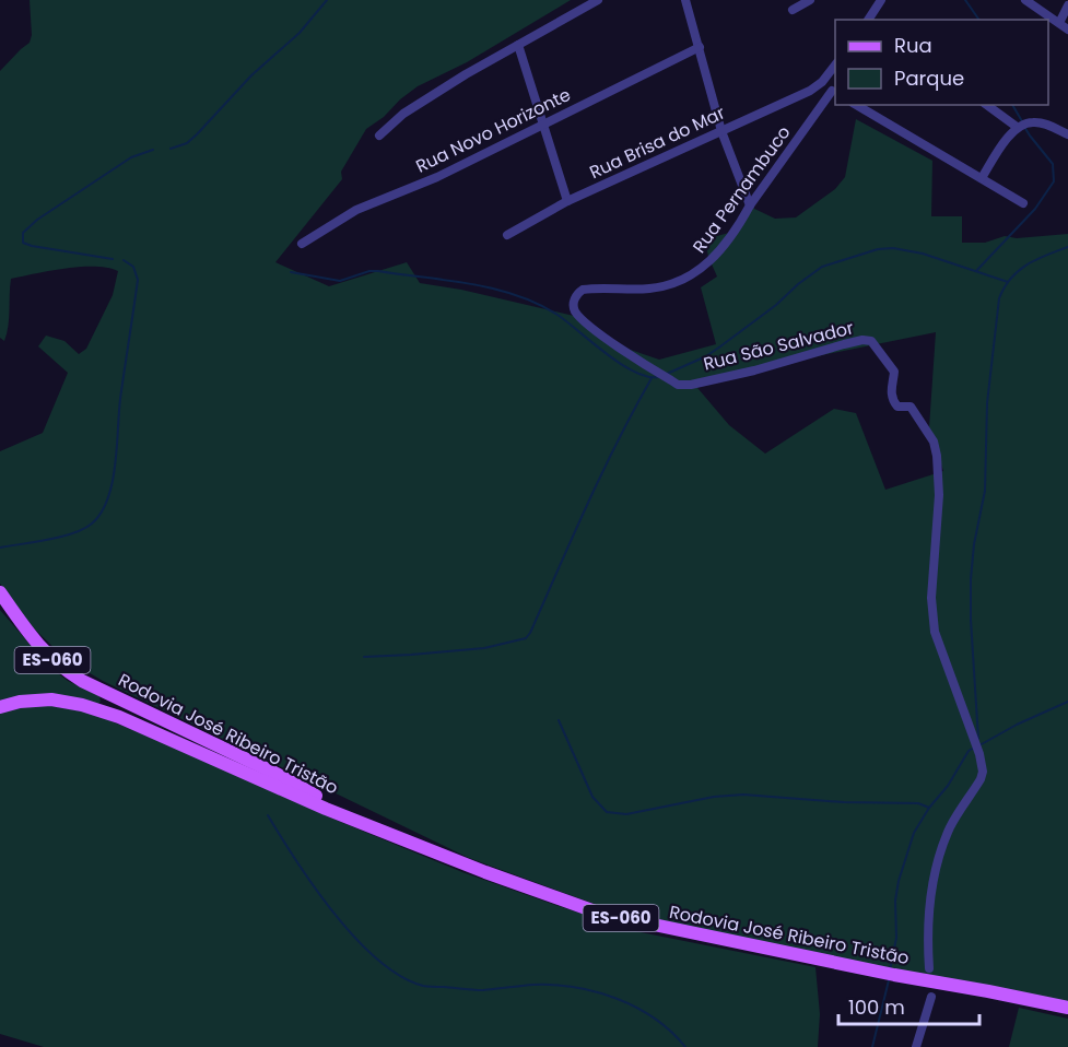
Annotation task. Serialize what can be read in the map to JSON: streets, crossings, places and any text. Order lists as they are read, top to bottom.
{
  "streets": {
    "main road": ["ES-060", "Rodovia José Ribeiro Tristão"],
    "street": [
      "Rua Novo Horizonte",
      "Rua Brisa do Mar",
      "Rua Pernambuco",
      "Rua São Salvador"
    ]
  },
  "crossings": [
    ["Rua Pernambuco", "Rua São Salvador"]
  ],
  "legend": ["Rua", "Parque"],
  "scale_bar": "100 m"
}
